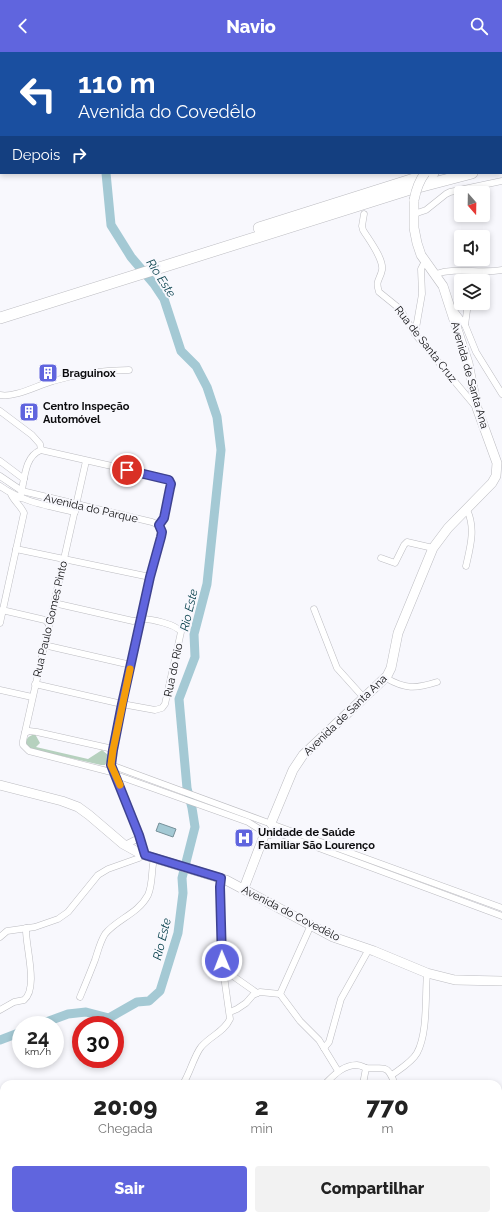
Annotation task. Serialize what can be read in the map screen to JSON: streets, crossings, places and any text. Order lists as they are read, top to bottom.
{
  "streets": {
    "street": [
      "Rua de Santa Cruz",
      "Avenida de Santa Ana",
      "Avenida do Parque",
      "Rua Paulo Gomes Pinto",
      "Rua do Rio",
      "Avenida do Covedêlo"
    ]
  },
  "crossings": [
    ["Rua de Santa Cruz", "Avenida de Santa Ana"],
    ["Avenida de Santa Ana", "Avenida do Covedêlo"],
    ["Avenida do Parque", "Rua Paulo Gomes Pinto"]
  ],
  "water": ["Rio Este"],
  "places": {
    "building": ["Braguinox", "Centro Inspeção Automóvel"],
    "hospital": ["Unidade de Saúde Familiar São Lourenço"]
  },
  "north": "bottom",
  "page": {
    "header": "Navio",
    "turn": ["110 m", "Avenida do Covedêlo"],
    "then": "Depois",
    "speed": "24 km/h",
    "limit": "30",
    "eta": [
      "20:09",
      "Chegada",
      "2",
      "min",
      "770",
      "m"
    ],
    "buttons": ["Sair", "Compartilhar"]
  }
}
